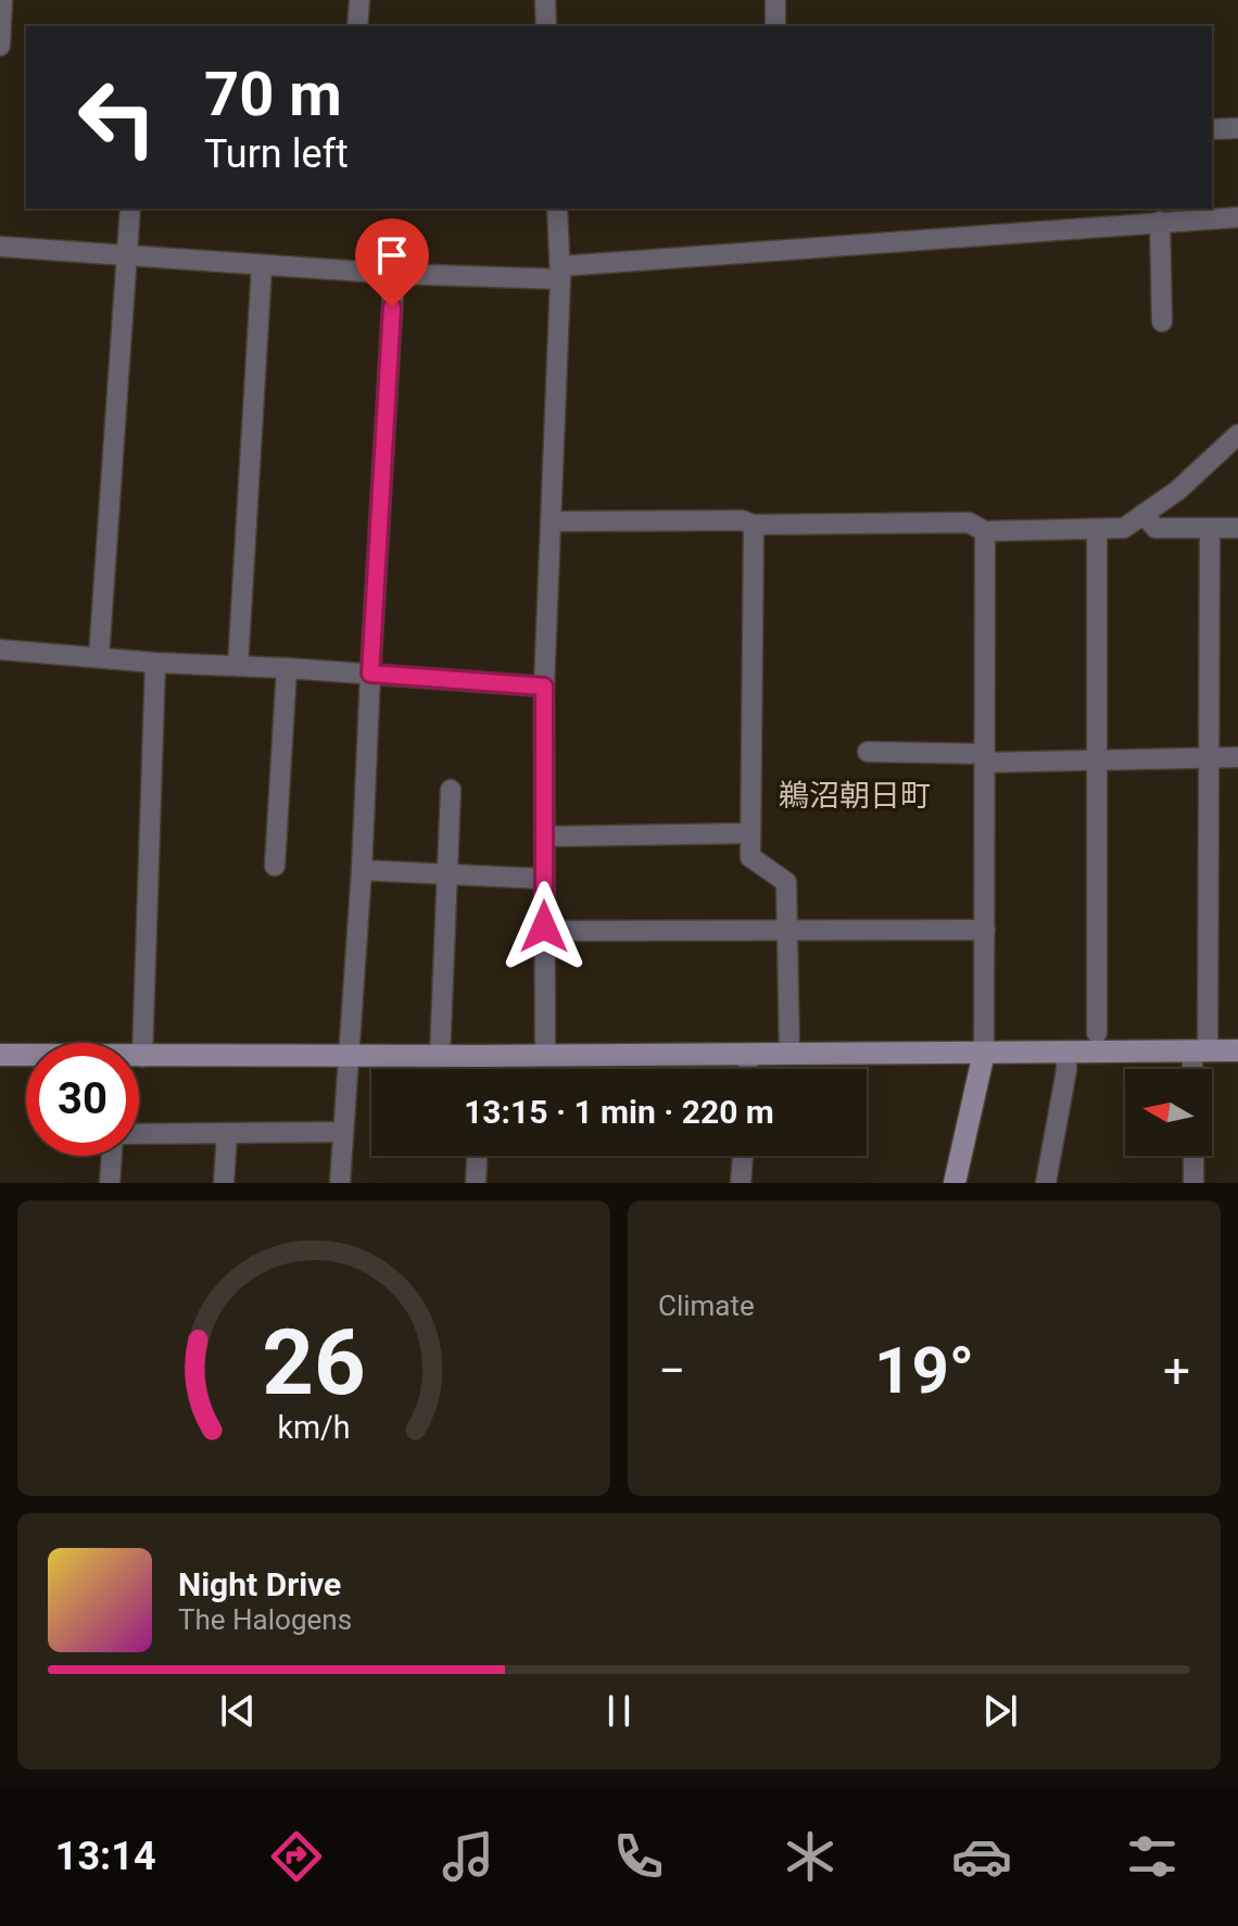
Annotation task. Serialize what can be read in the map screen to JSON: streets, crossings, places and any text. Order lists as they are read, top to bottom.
{
  "districts": ["鵜沼朝日町"],
  "north": "left",
  "page": {
    "turn": ["70 m", "Turn left"],
    "limit": "30",
    "trip": "13:15 · 1 min · 220 m",
    "tile": "Climate",
    "heat": ["−", "19°", "+"],
    "song": ["Night Drive", "The Halogens"],
    "tabs": "13:14",
    "gauge": ["26", "km/h"]
  }
}
